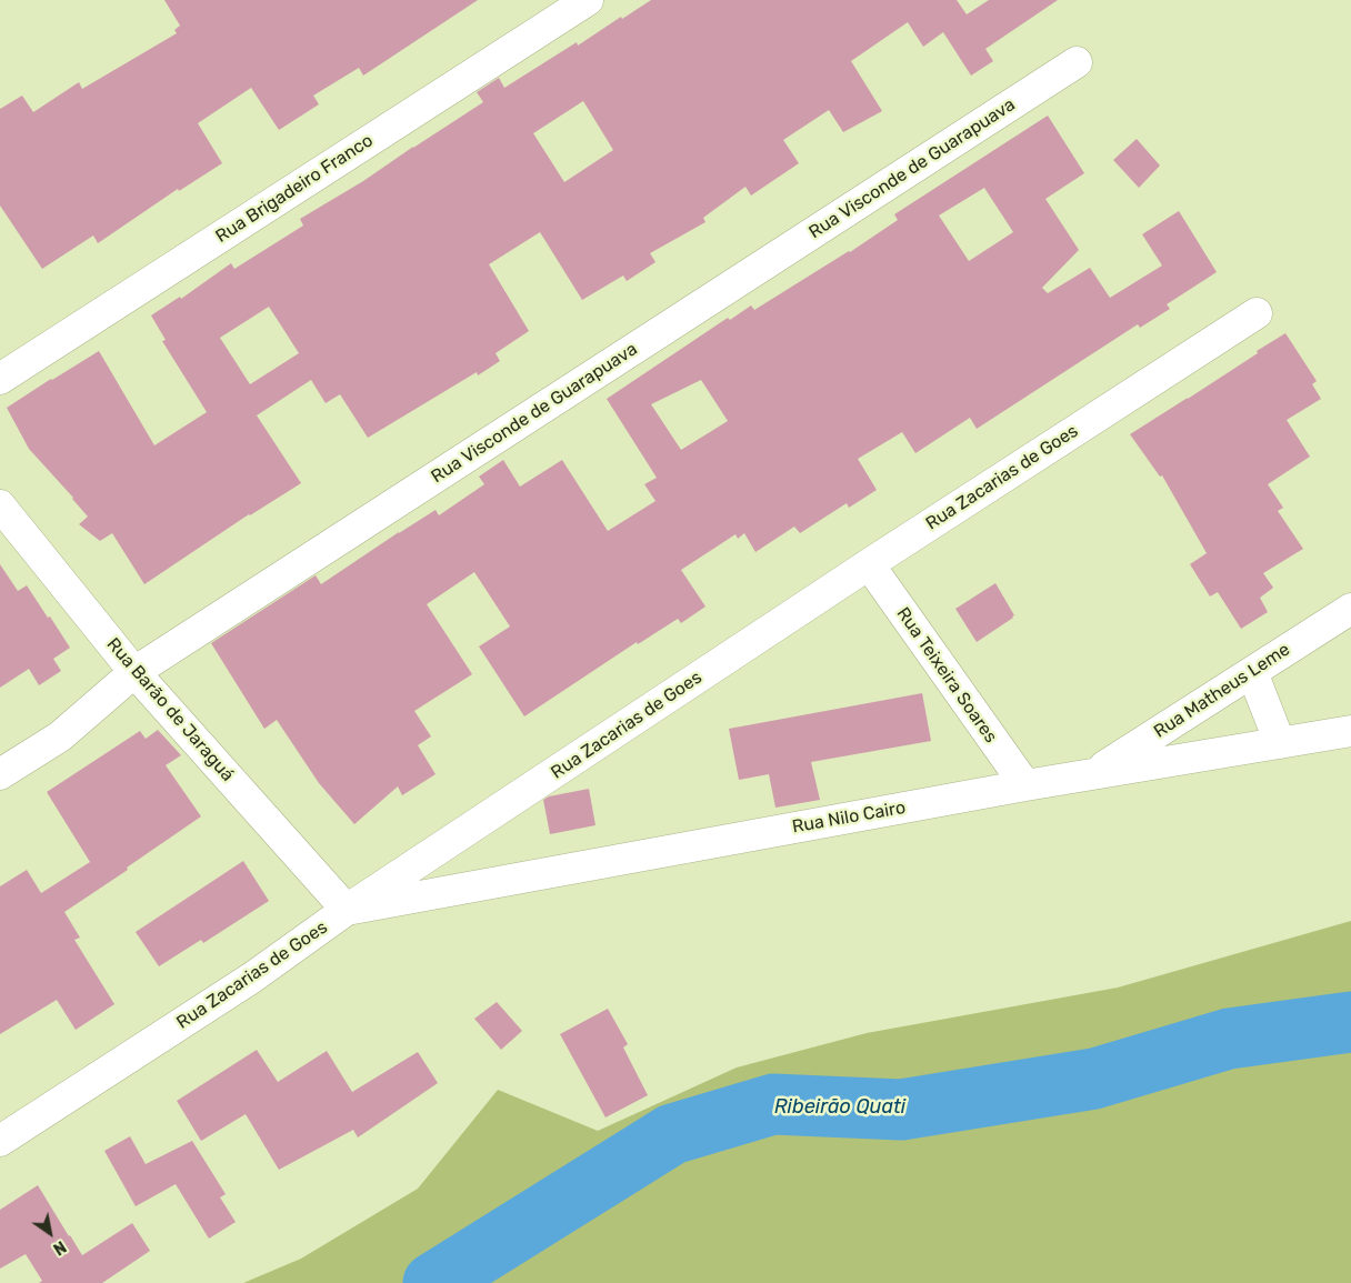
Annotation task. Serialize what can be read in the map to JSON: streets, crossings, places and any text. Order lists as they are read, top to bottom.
{
  "streets": {
    "street": [
      "Rua Visconde de Guarapuava",
      "Rua Brigadeiro Franco",
      "Rua Zacarias de Goes",
      "Rua Teixeira Soares",
      "Rua Matheus Leme",
      "Rua Barão de Jaraguá",
      "Rua Nilo Cairo"
    ]
  },
  "crossings": [
    ["Rua Visconde de Guarapuava", "Rua Barão de Jaraguá"],
    ["Rua Zacarias de Goes", "Rua Teixeira Soares"],
    ["Rua Zacarias de Goes", "Rua Barão de Jaraguá"],
    ["Rua Zacarias de Goes", "Rua Nilo Cairo"],
    ["Rua Teixeira Soares", "Rua Nilo Cairo"],
    ["Rua Matheus Leme", "Rua Nilo Cairo"],
    ["Rua Barão de Jaraguá", "Rua Nilo Cairo"]
  ],
  "water": ["Ribeirão Quati"],
  "north": "bottom right"
}
